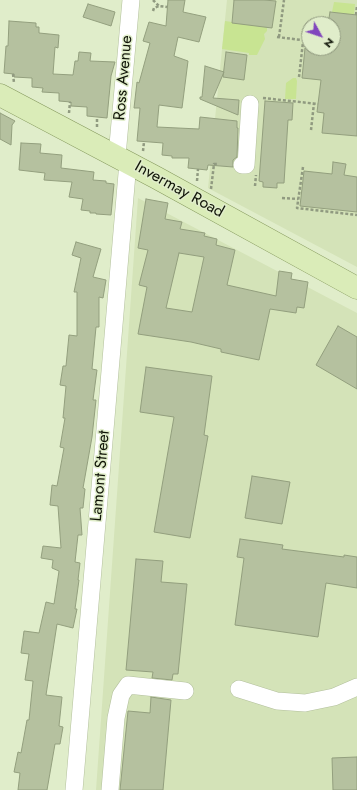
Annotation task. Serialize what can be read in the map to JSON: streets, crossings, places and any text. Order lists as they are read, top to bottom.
{
  "streets": {
    "main road": ["Invermay Road"],
    "street": ["Ross Avenue", "Lamont Street"]
  },
  "crossings": [
    ["Ross Avenue", "Invermay Road"],
    ["Ross Avenue", "Lamont Street"],
    ["Invermay Road", "Lamont Street"]
  ],
  "north": "bottom right"
}
